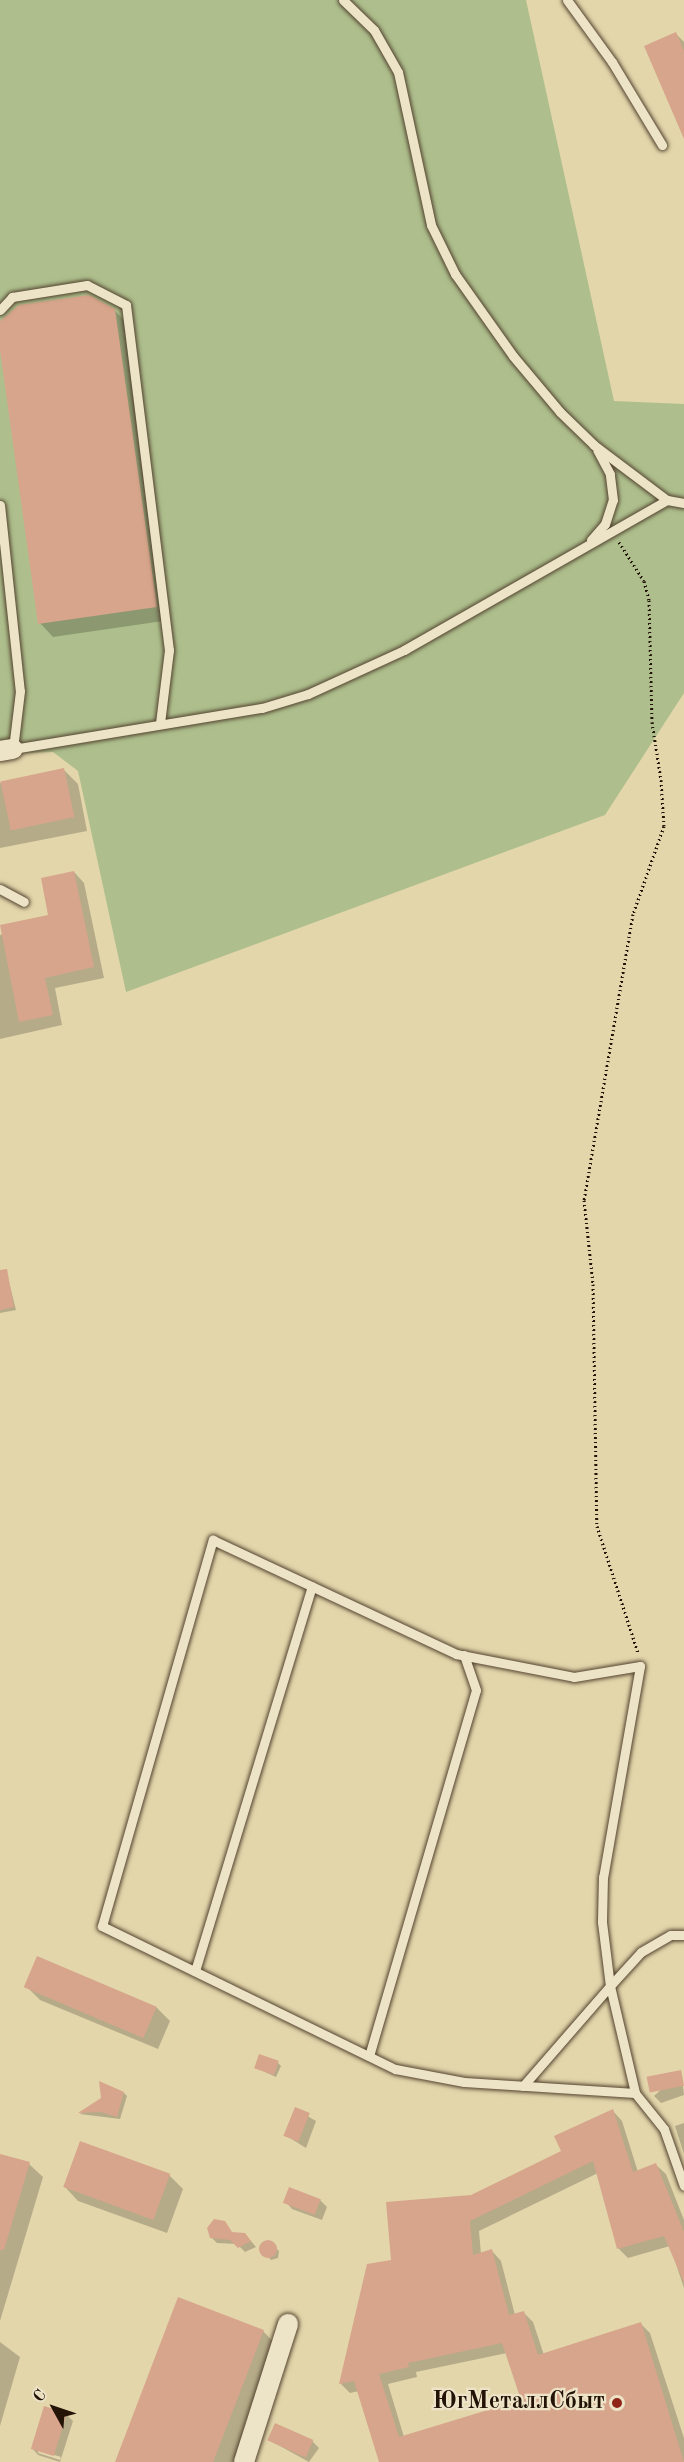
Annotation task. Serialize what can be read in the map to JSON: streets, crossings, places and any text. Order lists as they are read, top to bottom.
{
  "places": ["ЮгМеталлСбыт"],
  "north": "top left"
}
